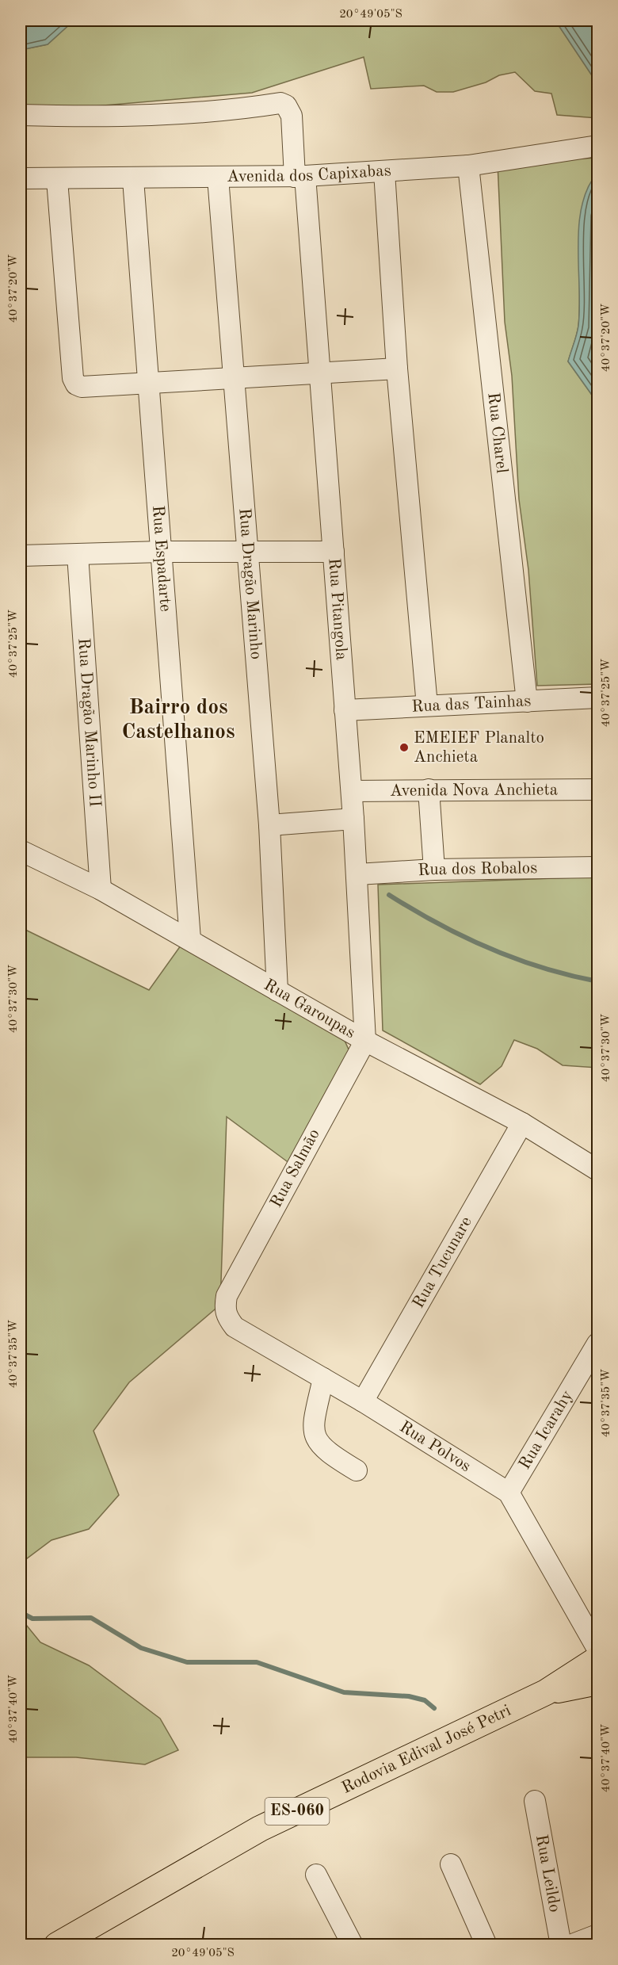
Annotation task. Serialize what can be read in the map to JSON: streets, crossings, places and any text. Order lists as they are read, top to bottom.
{
  "streets": {
    "main road": ["Rodovia Edival José Petri", "ES-060"],
    "street": [
      "Avenida dos Capixabas",
      "Rua Charel",
      "Rua Espadarte",
      "Rua Dragão Marinho",
      "Rua Pitangola",
      "Rua das Tainhas",
      "Rua Dragão Marinho II",
      "Avenida Nova Anchieta",
      "Rua dos Robalos",
      "Rua Garoupas",
      "Rua Salmão",
      "Rua Tucunare",
      "Rua Icarahy",
      "Rua Polvos",
      "Rua Leildo"
    ]
  },
  "crossings": [
    ["Avenida dos Capixabas", "Rua Charel"],
    ["Avenida dos Capixabas", "Rua Espadarte"],
    ["Avenida dos Capixabas", "Rua Dragão Marinho"],
    ["Avenida dos Capixabas", "Rua Pitangola"],
    ["Rua Charel", "Rua das Tainhas"],
    ["Rua Espadarte", "Rua Garoupas"],
    ["Rua Dragão Marinho", "Rua Garoupas"],
    ["Rua Pitangola", "Rua das Tainhas"],
    ["Rua Pitangola", "Avenida Nova Anchieta"],
    ["Rua Pitangola", "Rua dos Robalos"],
    ["Rua Pitangola", "Rua Garoupas"],
    ["Rua Pitangola", "Rua Salmão"],
    ["Rua Dragão Marinho II", "Rua Garoupas"],
    ["Rua Garoupas", "Rua Salmão"],
    ["Rua Garoupas", "Rua Tucunare"],
    ["Rua Salmão", "Rua Polvos"],
    ["Rua Tucunare", "Rua Polvos"],
    ["Rua Icarahy", "Rua Polvos"],
    ["Rodovia Edival José Petri", "ES-060"]
  ],
  "districts": ["Bairro dos Castelhanos"],
  "places": ["EMEIEF Planalto Anchieta"],
  "coordinates": [
    "20°49'05\"S",
    "40°37'20\"W",
    "40°37'25\"W",
    "40°37'30\"W",
    "40°37'35\"W",
    "40°37'40\"W"
  ]
}
